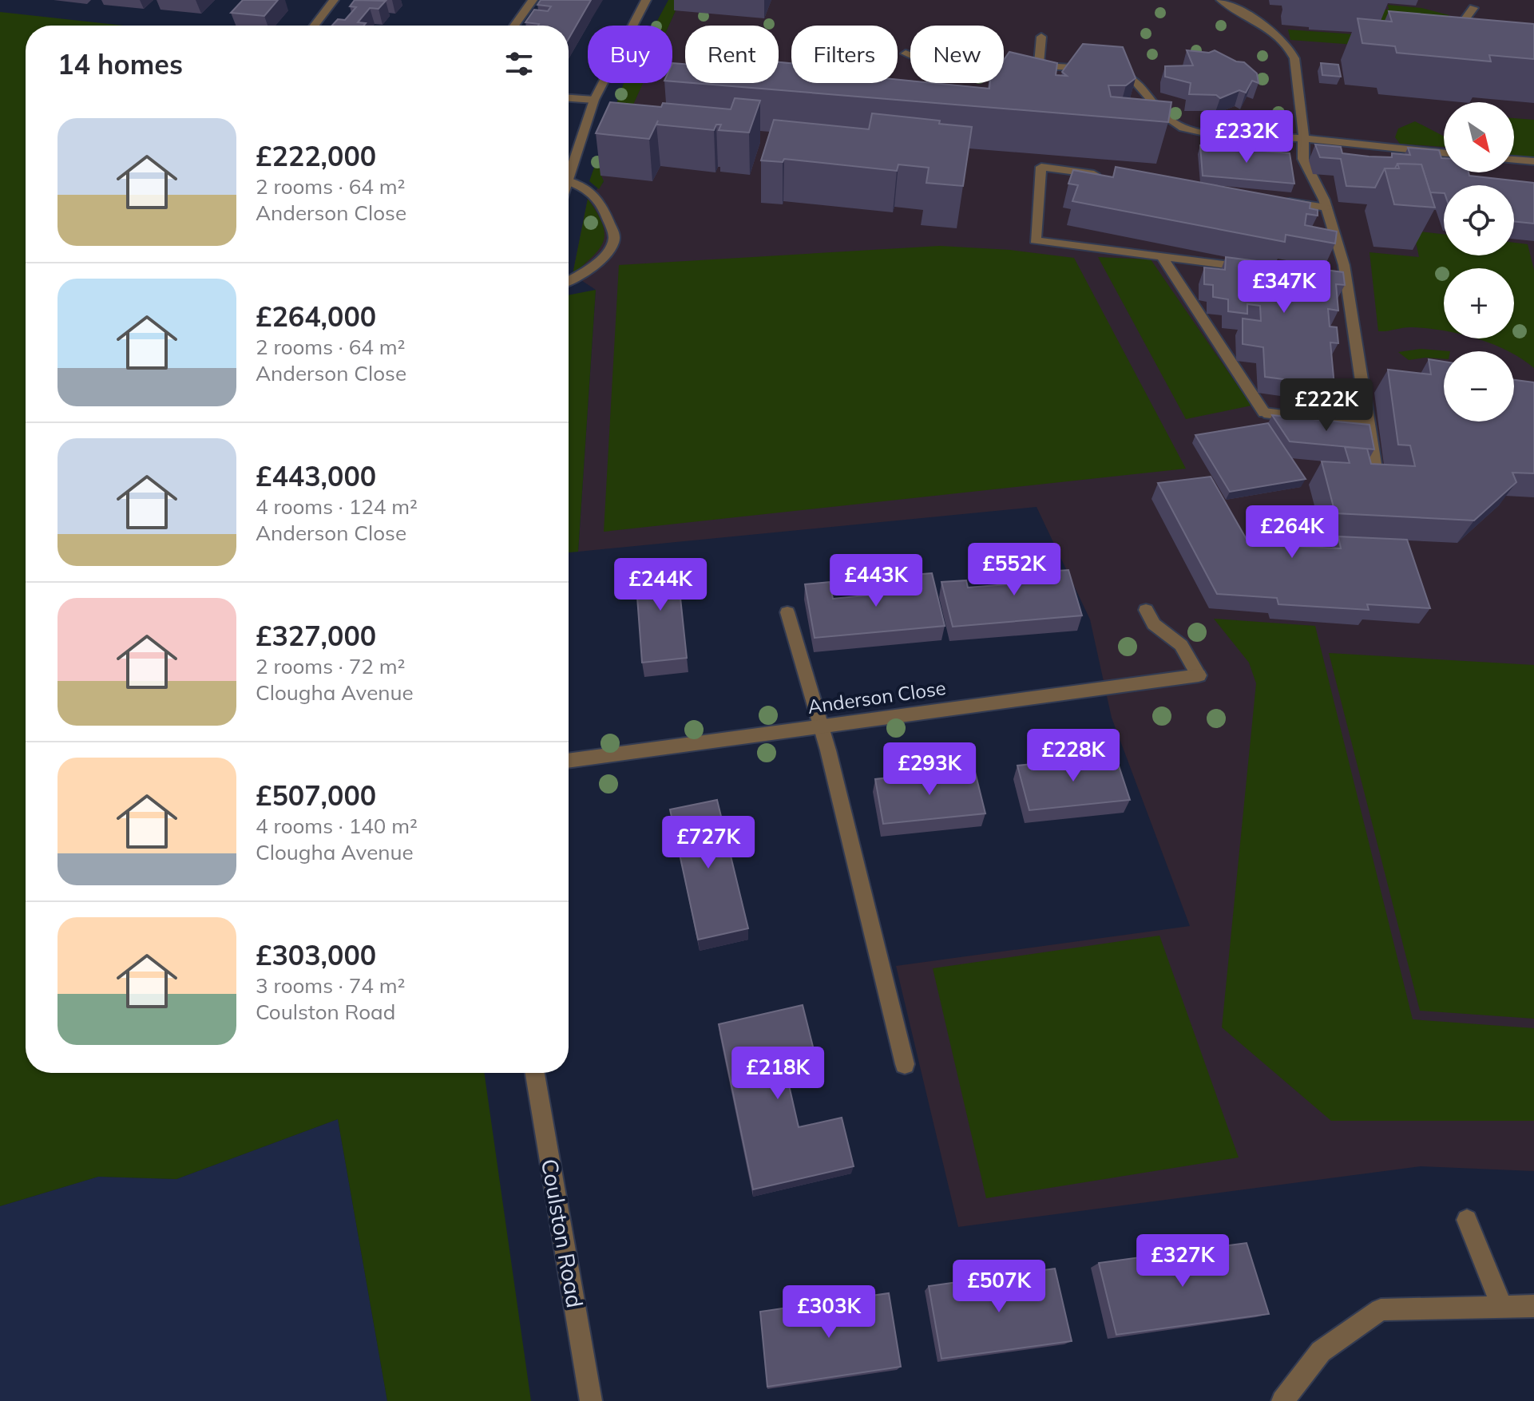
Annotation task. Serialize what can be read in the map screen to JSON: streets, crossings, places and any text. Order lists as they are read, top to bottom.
{
  "streets": {
    "street": ["Anderson Close", "Coulston Road"]
  },
  "north": "bottom right",
  "page": {
    "chip": [
      "Buy",
      "Rent",
      "Filters",
      "New"
    ],
    "heading": "14 homes",
    "map_buttons": ["+", "−"],
    "list": [
      {
        "name": "£222,000",
        "note": "2 rooms · 64 m² · Anderson Close"
      },
      {
        "name": "£264,000",
        "note": "2 rooms · 64 m² · Anderson Close"
      },
      {
        "name": "£443,000",
        "note": "4 rooms · 124 m² · Anderson Close"
      },
      {
        "name": "£327,000",
        "note": "2 rooms · 72 m² · Clougha Avenue"
      },
      {
        "name": "£507,000",
        "note": "4 rooms · 140 m² · Clougha Avenue"
      },
      {
        "name": "£303,000",
        "note": "3 rooms · 74 m² · Coulston Road"
      }
    ],
    "price": [
      "£232K",
      "£347K",
      "£222K",
      "£264K",
      "£552K",
      "£443K",
      "£244K",
      "£228K",
      "£293K",
      "£727K",
      "£218K",
      "£327K",
      "£507K",
      "£303K"
    ]
  }
}
